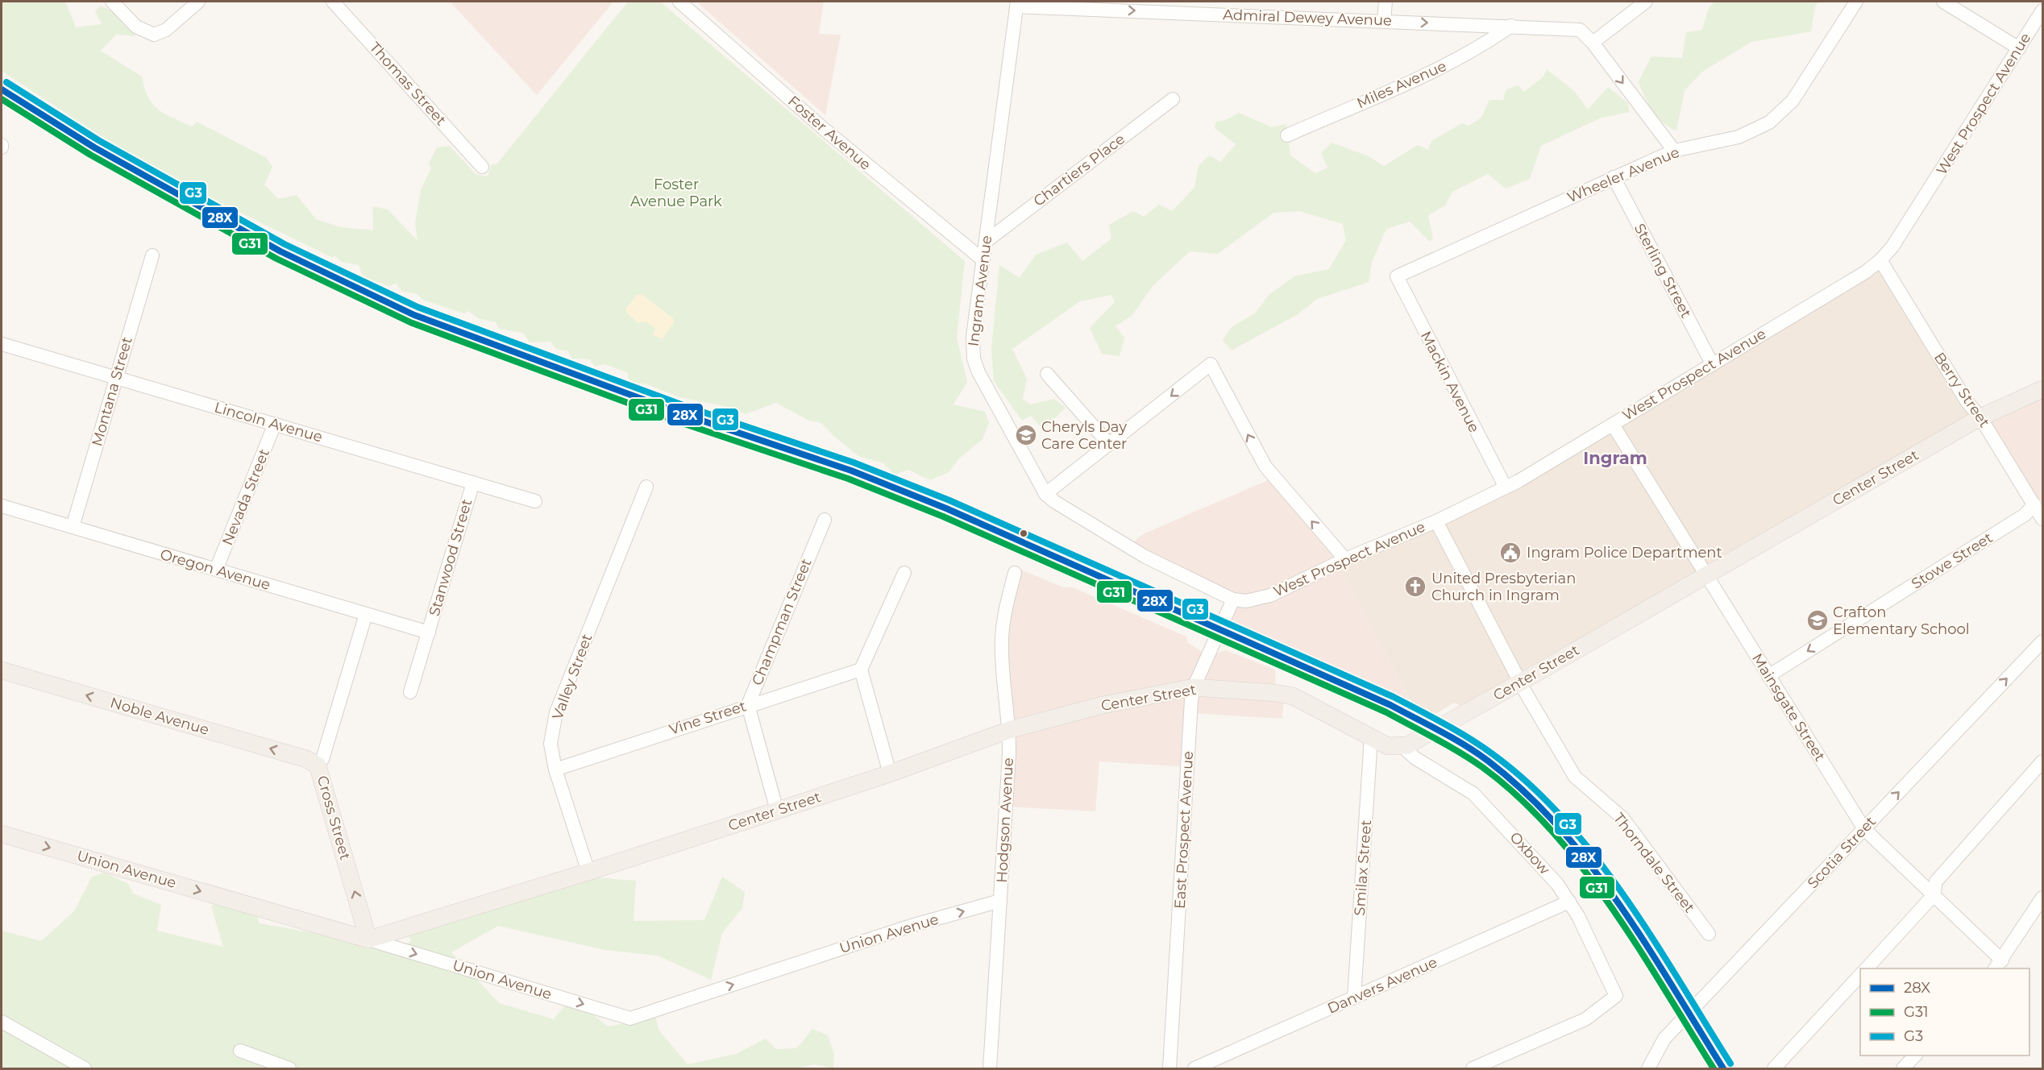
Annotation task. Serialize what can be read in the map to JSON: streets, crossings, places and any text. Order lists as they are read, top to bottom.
{
  "streets": {
    "main road": [
      "Center Street",
      "Noble Avenue",
      "Cross Street",
      "Union Avenue"
    ],
    "street": [
      "Admiral Dewey Avenue",
      "Thomas Street",
      "Miles Avenue",
      "West Prospect Avenue",
      "Foster Avenue",
      "Chartiers Place",
      "Wheeler Avenue",
      "Sterling Street",
      "Ingram Avenue",
      "Mackin Avenue",
      "Berry Street",
      "Montana Street",
      "Lincoln Avenue",
      "Nevada Street",
      "Stanwood Street",
      "Stowe Street",
      "Oregon Avenue",
      "Champman Street",
      "Valley Street",
      "Mainsgate Street",
      "Vine Street",
      "Hodgson Avenue",
      "East Prospect Avenue",
      "Scotia Street",
      "Oxbow",
      "Thorndale Street",
      "Smilax Street",
      "Danvers Avenue"
    ]
  },
  "crossings": [
    ["Admiral Dewey Avenue", "Miles Avenue"],
    ["Admiral Dewey Avenue", "Wheeler Avenue"],
    ["Admiral Dewey Avenue", "Ingram Avenue"],
    ["West Prospect Avenue", "Sterling Street"],
    ["West Prospect Avenue", "Ingram Avenue"],
    ["West Prospect Avenue", "Mackin Avenue"],
    ["West Prospect Avenue", "Berry Street"],
    ["West Prospect Avenue", "Mainsgate Street"],
    ["West Prospect Avenue", "East Prospect Avenue"],
    ["West Prospect Avenue", "Thorndale Street"],
    ["Foster Avenue", "Ingram Avenue"],
    ["Chartiers Place", "Ingram Avenue"],
    ["Wheeler Avenue", "Sterling Street"],
    ["Wheeler Avenue", "Mackin Avenue"],
    ["Ingram Avenue", "East Prospect Avenue"],
    ["Berry Street", "Center Street"],
    ["Berry Street", "Stowe Street"],
    ["Montana Street", "Lincoln Avenue"],
    ["Montana Street", "Oregon Avenue"],
    ["Lincoln Avenue", "Nevada Street"],
    ["Lincoln Avenue", "Stanwood Street"],
    ["Center Street", "Valley Street"],
    ["Center Street", "Mainsgate Street"],
    ["Center Street", "Cross Street"],
    ["Center Street", "Hodgson Avenue"],
    ["Center Street", "East Prospect Avenue"],
    ["Center Street", "Oxbow"],
    ["Center Street", "Thorndale Street"],
    ["Center Street", "Smilax Street"],
    ["Center Street", "Union Avenue"],
    ["Nevada Street", "Oregon Avenue"],
    ["Stanwood Street", "Oregon Avenue"],
    ["Stowe Street", "Mainsgate Street"],
    ["Oregon Avenue", "Cross Street"],
    ["Champman Street", "Vine Street"],
    ["Valley Street", "Vine Street"],
    ["Mainsgate Street", "Scotia Street"],
    ["Noble Avenue", "Cross Street"],
    ["Cross Street", "Union Avenue"],
    ["Hodgson Avenue", "Union Avenue"],
    ["Oxbow", "Danvers Avenue"],
    ["Smilax Street", "Danvers Avenue"]
  ],
  "one_way": [
    "Admiral Dewey Avenue",
    "Stowe Street",
    "Noble Avenue",
    "Cross Street",
    "Union Avenue"
  ],
  "districts": ["Ingram"],
  "parks": ["Foster Avenue Park"],
  "places": {
    "school or university": ["Cheryls Day Care Center", "Crafton Elementary School"],
    "public building": ["Ingram Police Department"],
    "church": ["United Presbyterian Church in Ingram"]
  },
  "lines": ["transit line G3", "transit line 28X", "transit line G31"],
  "legend": ["28X", "G31", "G3"]
}
